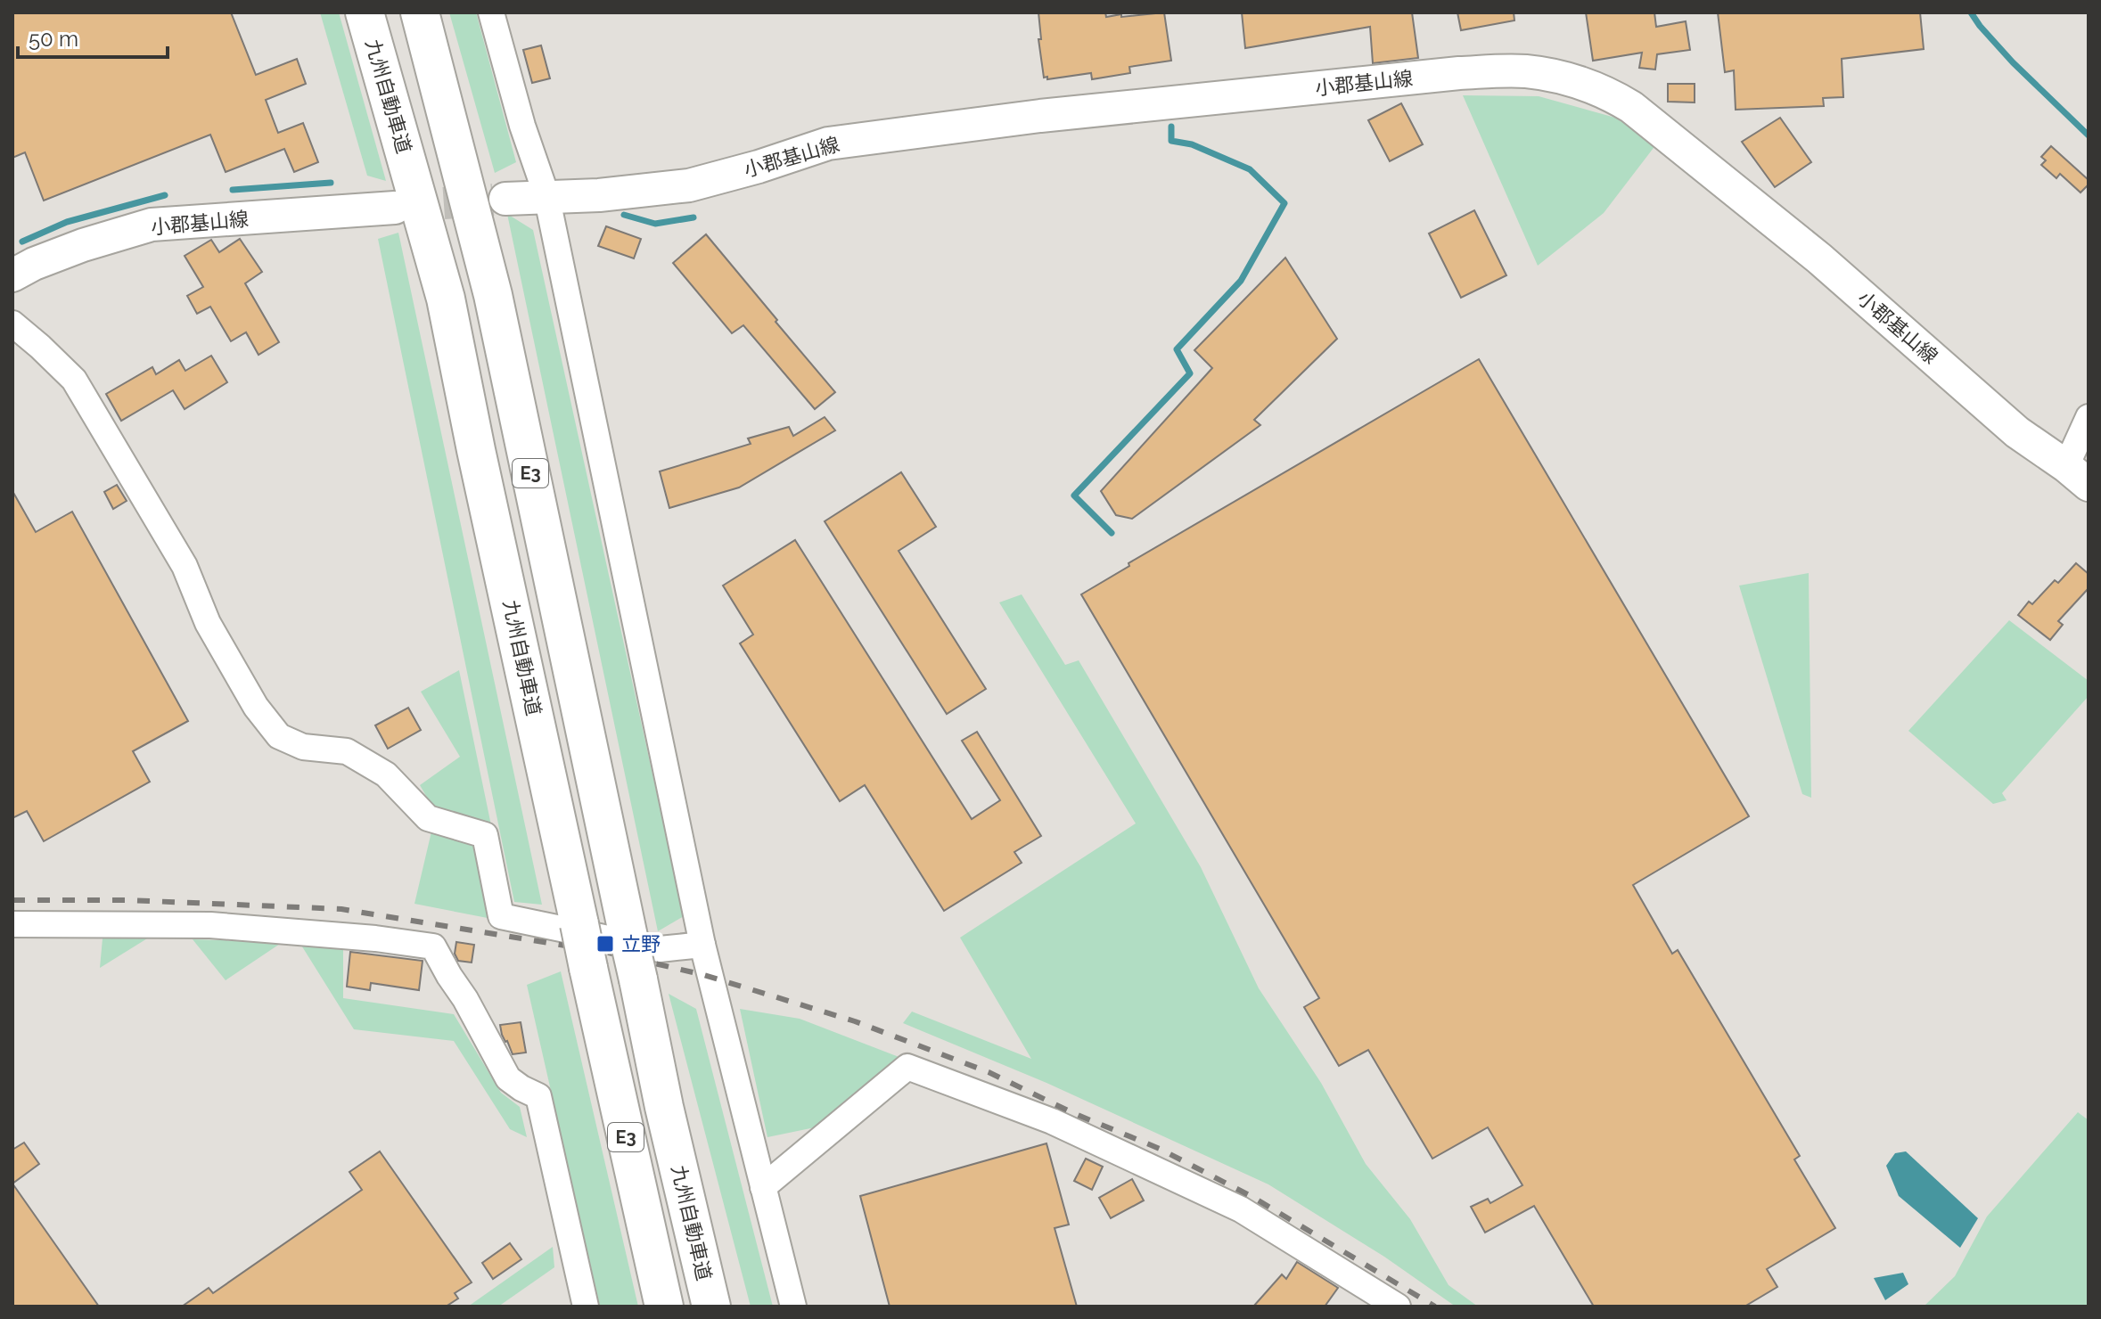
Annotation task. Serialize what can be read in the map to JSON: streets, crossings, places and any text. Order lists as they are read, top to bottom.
{
  "streets": {
    "highway": ["九州自動車道", "E3"],
    "main road": ["小郡基山線"]
  },
  "places": {
    "transit": ["立野"]
  },
  "scale_bar": "50 m"
}
